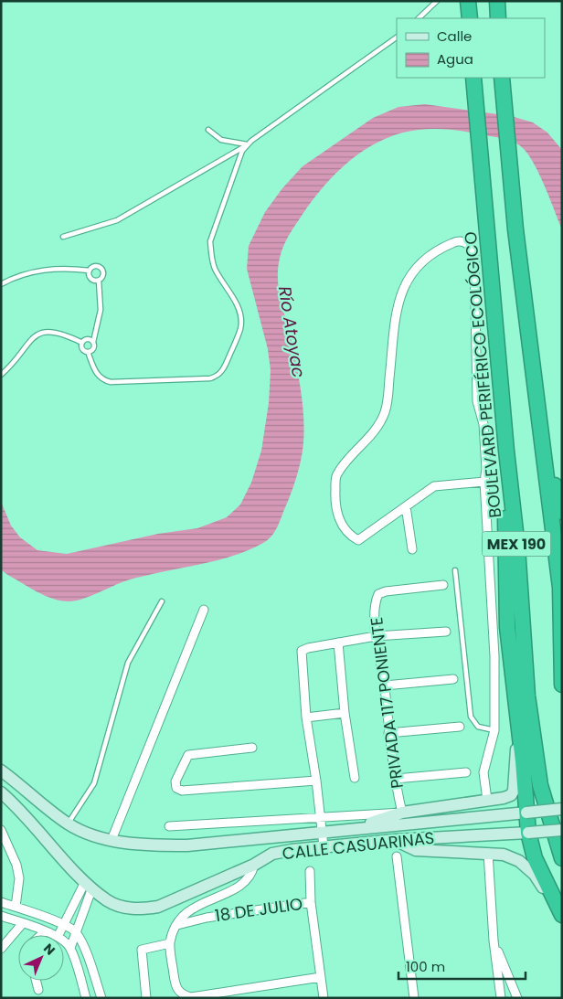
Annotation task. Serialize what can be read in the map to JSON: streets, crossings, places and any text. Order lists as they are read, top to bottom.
{
  "streets": {
    "highway": ["BOULEVARD PERIFÉRICO ECOLÓGICO", "MEX 190"],
    "main road": ["CALLE CASUARINAS"],
    "street": ["PRIVADA 117 PONIENTE", "18 DE JULIO"]
  },
  "water": ["Río Atoyac"],
  "legend": ["Calle", "Agua"],
  "scale_bar": "100 m",
  "north": "top right"
}
